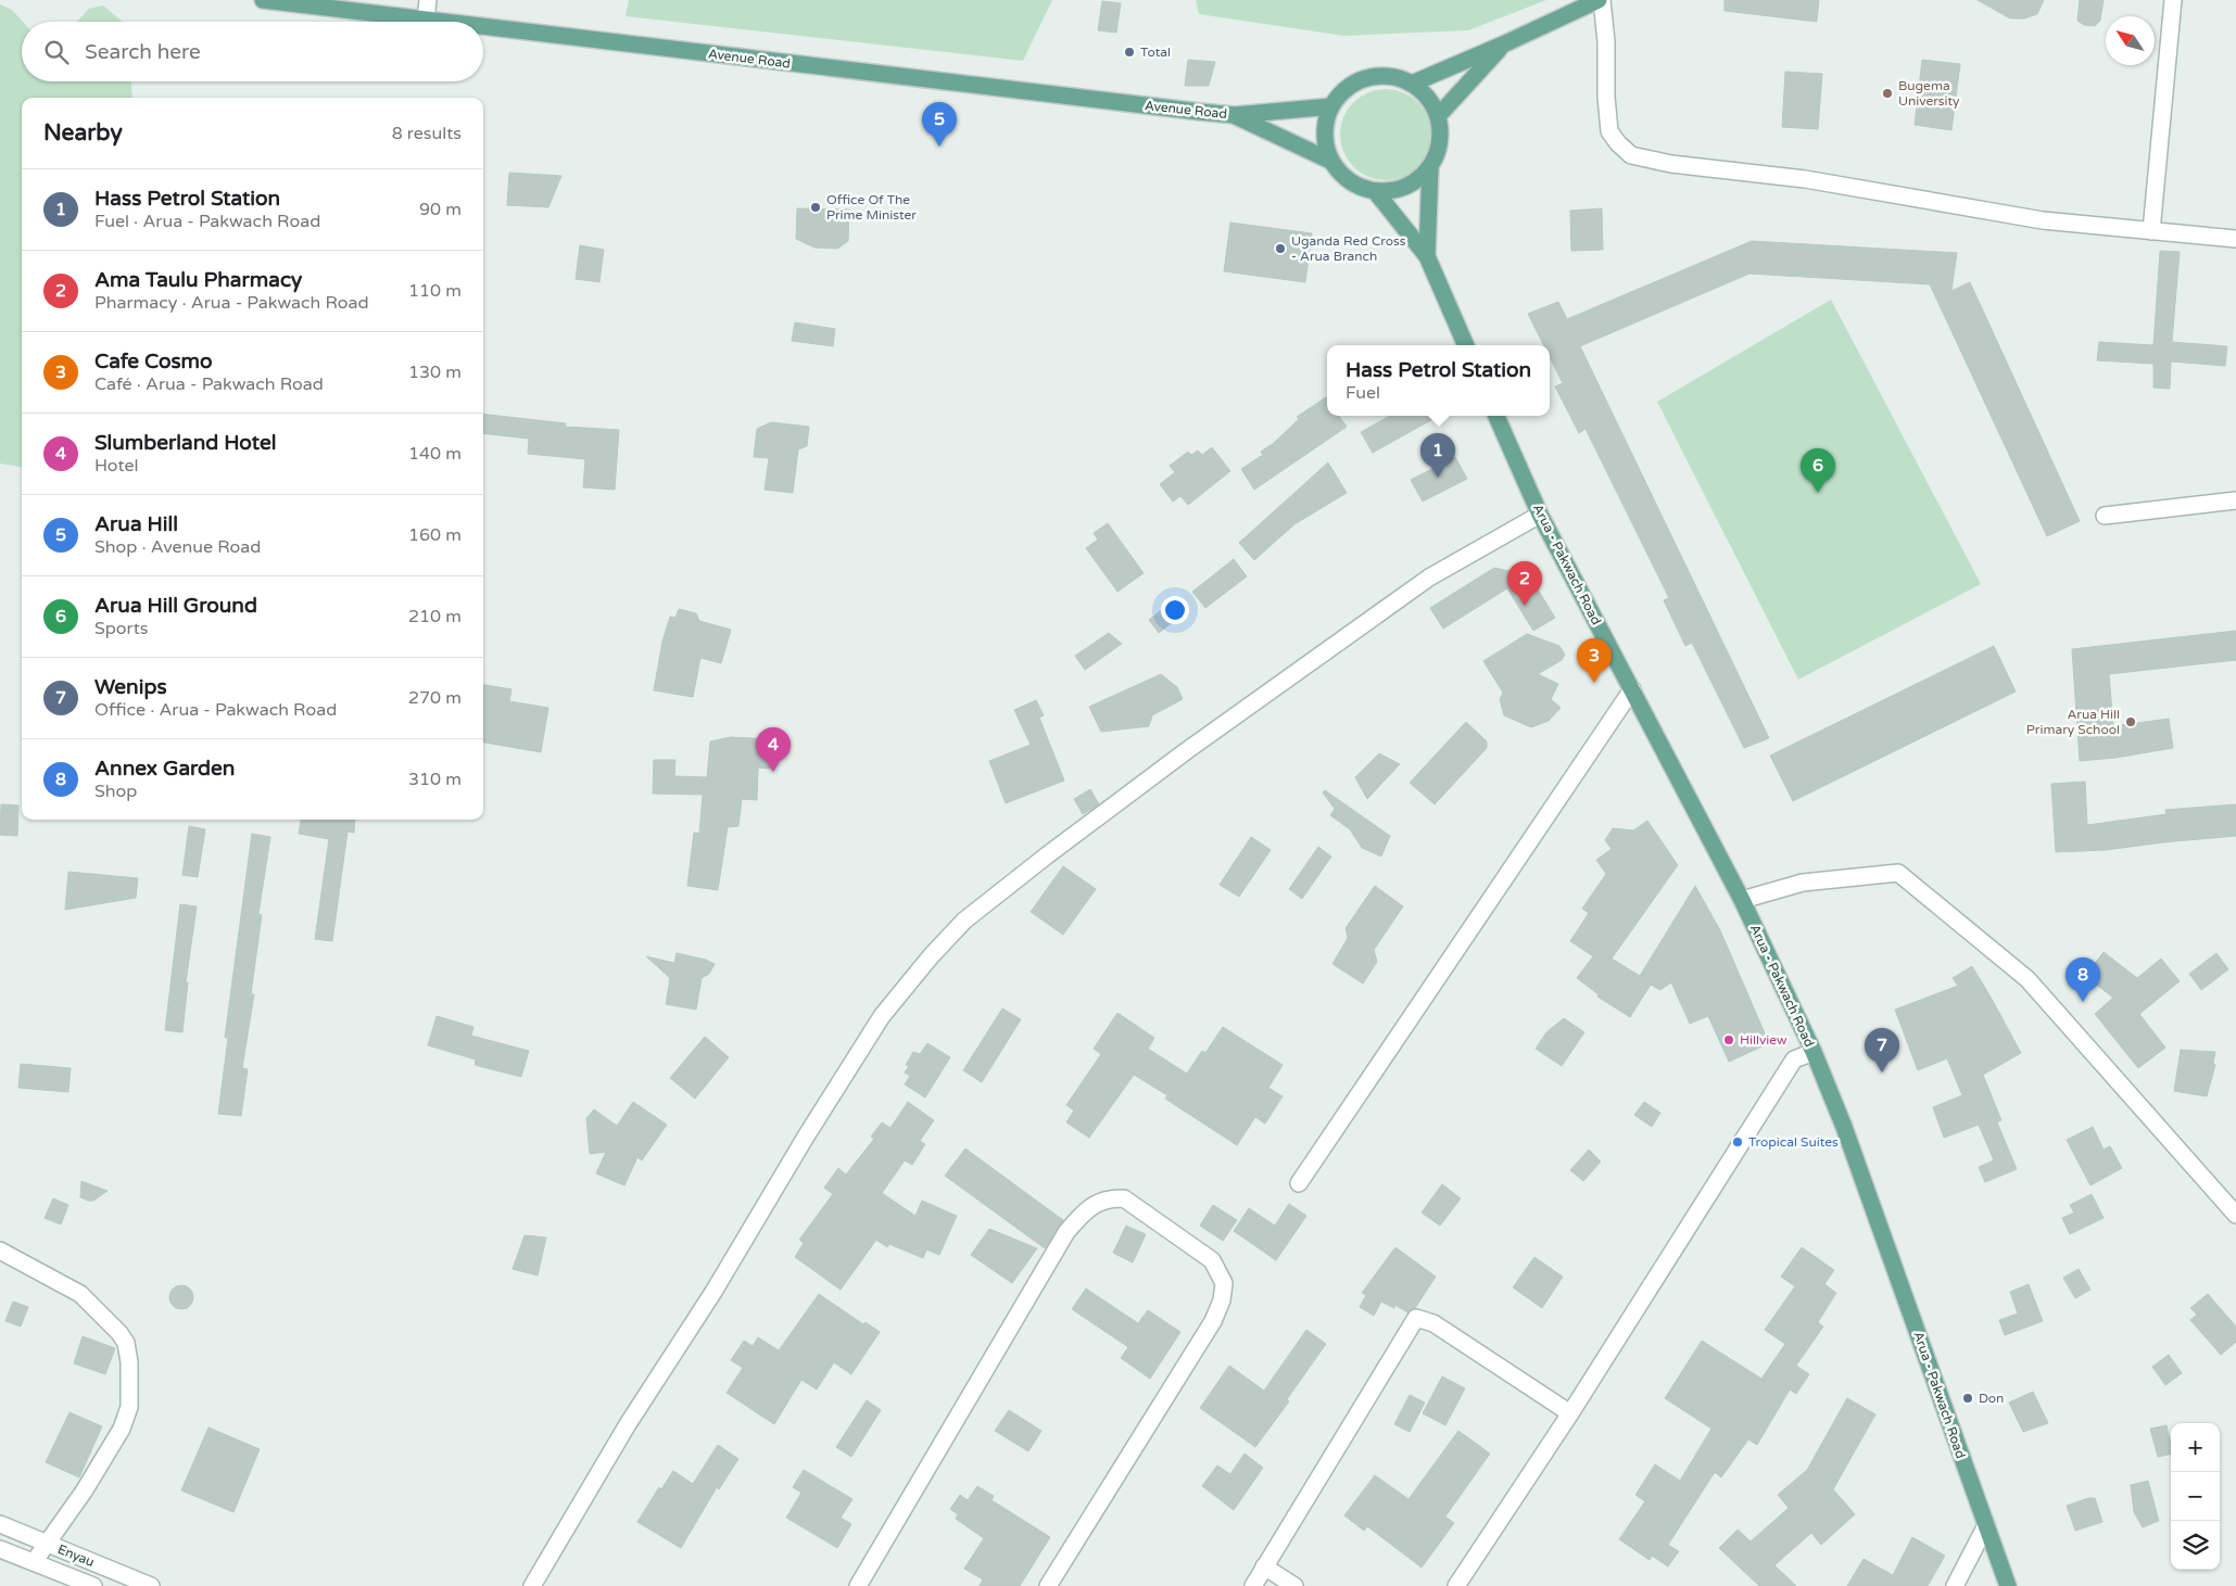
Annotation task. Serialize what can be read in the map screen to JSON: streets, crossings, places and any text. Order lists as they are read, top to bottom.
{
  "streets": {
    "main road": ["Avenue Road", "Arua - Pakwach Road"],
    "street": ["Enyau"]
  },
  "places": [
    "Total",
    "Bugema University",
    "Office Of The Prime Minister",
    "Uganda Red Cross - Arua Branch",
    "Arua Hill Primary School",
    "Hillview",
    "Tropical Suites",
    "Don"
  ],
  "north": "top left",
  "page": {
    "search": "Search here",
    "heading": ["Nearby", "8 results"],
    "pins": [
      "5",
      "1",
      "6",
      "2",
      "3",
      "4",
      "8",
      "7"
    ],
    "list": [
      {
        "mark": "1",
        "name": "Hass Petrol Station",
        "note": "Fuel · Arua - Pakwach Road",
        "value": "90 m"
      },
      {
        "mark": "2",
        "name": "Ama Taulu Pharmacy",
        "note": "Pharmacy · Arua - Pakwach Road",
        "value": "110 m"
      },
      {
        "mark": "3",
        "name": "Cafe Cosmo",
        "note": "Café · Arua - Pakwach Road",
        "value": "130 m"
      },
      {
        "mark": "4",
        "name": "Slumberland Hotel",
        "note": "Hotel",
        "value": "140 m"
      },
      {
        "mark": "5",
        "name": "Arua Hill",
        "note": "Shop · Avenue Road",
        "value": "160 m"
      },
      {
        "mark": "6",
        "name": "Arua Hill Ground",
        "note": "Sports",
        "value": "210 m"
      },
      {
        "mark": "7",
        "name": "Wenips",
        "note": "Office · Arua - Pakwach Road",
        "value": "270 m"
      },
      {
        "mark": "8",
        "name": "Annex Garden",
        "note": "Shop",
        "value": "310 m"
      }
    ],
    "popup": ["Hass Petrol Station", "Fuel"],
    "map_buttons": ["+", "−"]
  }
}
